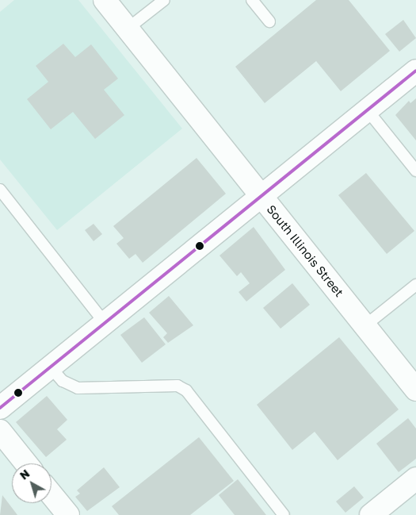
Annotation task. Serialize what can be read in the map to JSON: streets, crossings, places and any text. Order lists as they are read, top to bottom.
{
  "streets": {
    "street": ["South Illinois Street"]
  },
  "north": "top left"
}
